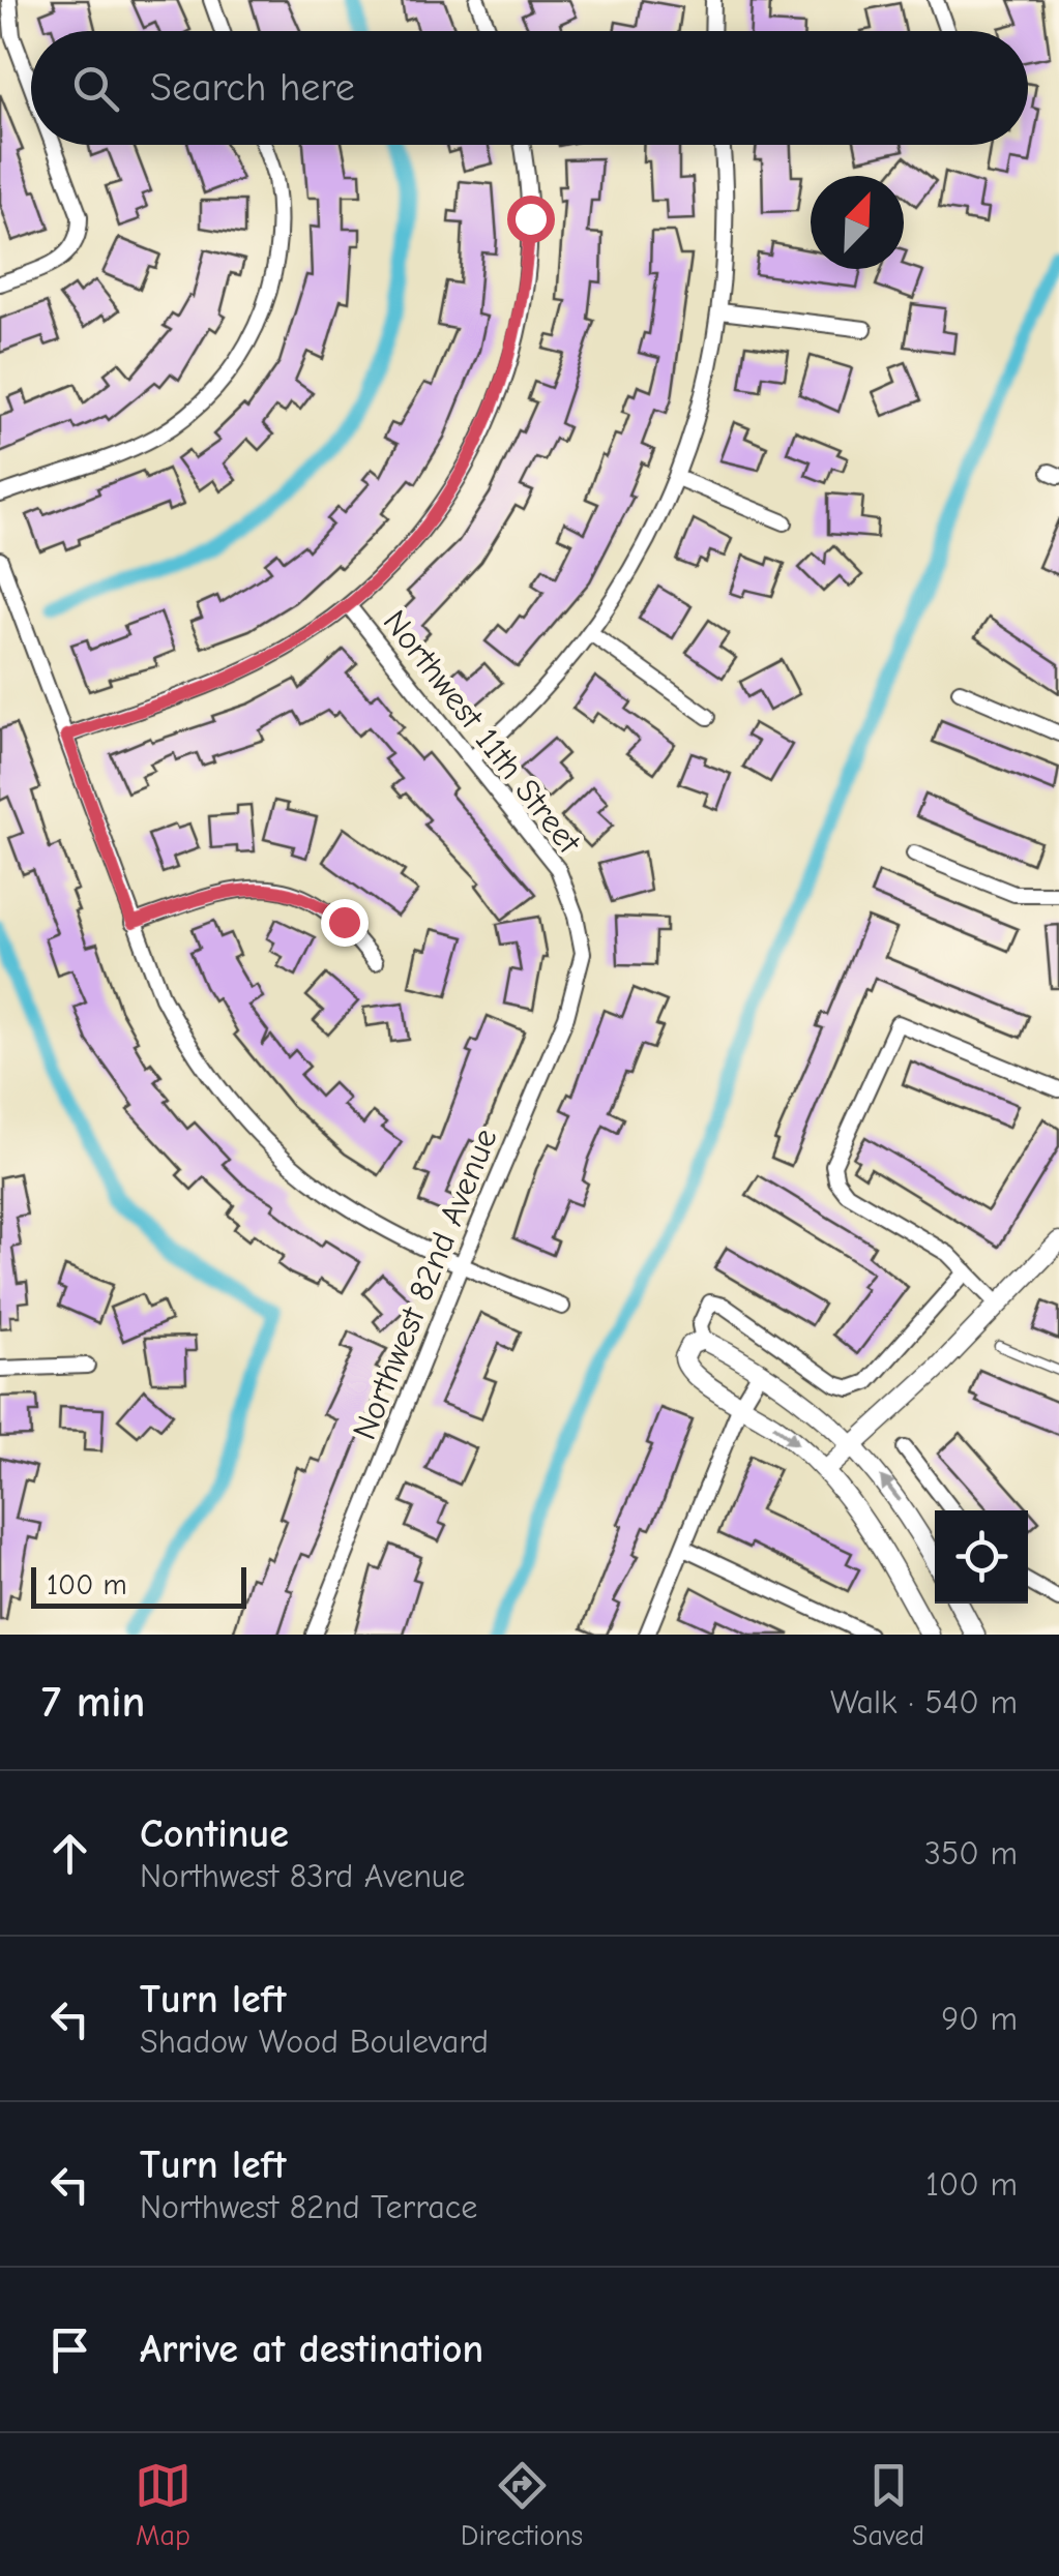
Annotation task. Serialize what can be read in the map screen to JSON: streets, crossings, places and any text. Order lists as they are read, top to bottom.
{
  "streets": {
    "street": ["Northwest 11th Street", "Northwest 82nd Avenue"]
  },
  "crossings": [
    ["Northwest 11th Street", "Northwest 82nd Avenue"]
  ],
  "scale_bar": "100 m",
  "north": "top right",
  "page": {
    "search": "Search here",
    "scale": "100 m",
    "heading": ["7 min", "Walk · 540 m"],
    "list": [
      ["Continue", "Northwest 83rd Avenue", "350 m"],
      ["Turn left", "Shadow Wood Boulevard", "90 m"],
      ["Turn left", "Northwest 82nd Terrace", "100 m"],
      "Arrive at destination"
    ],
    "nav": ["Map", "Directions", "Saved"]
  }
}
